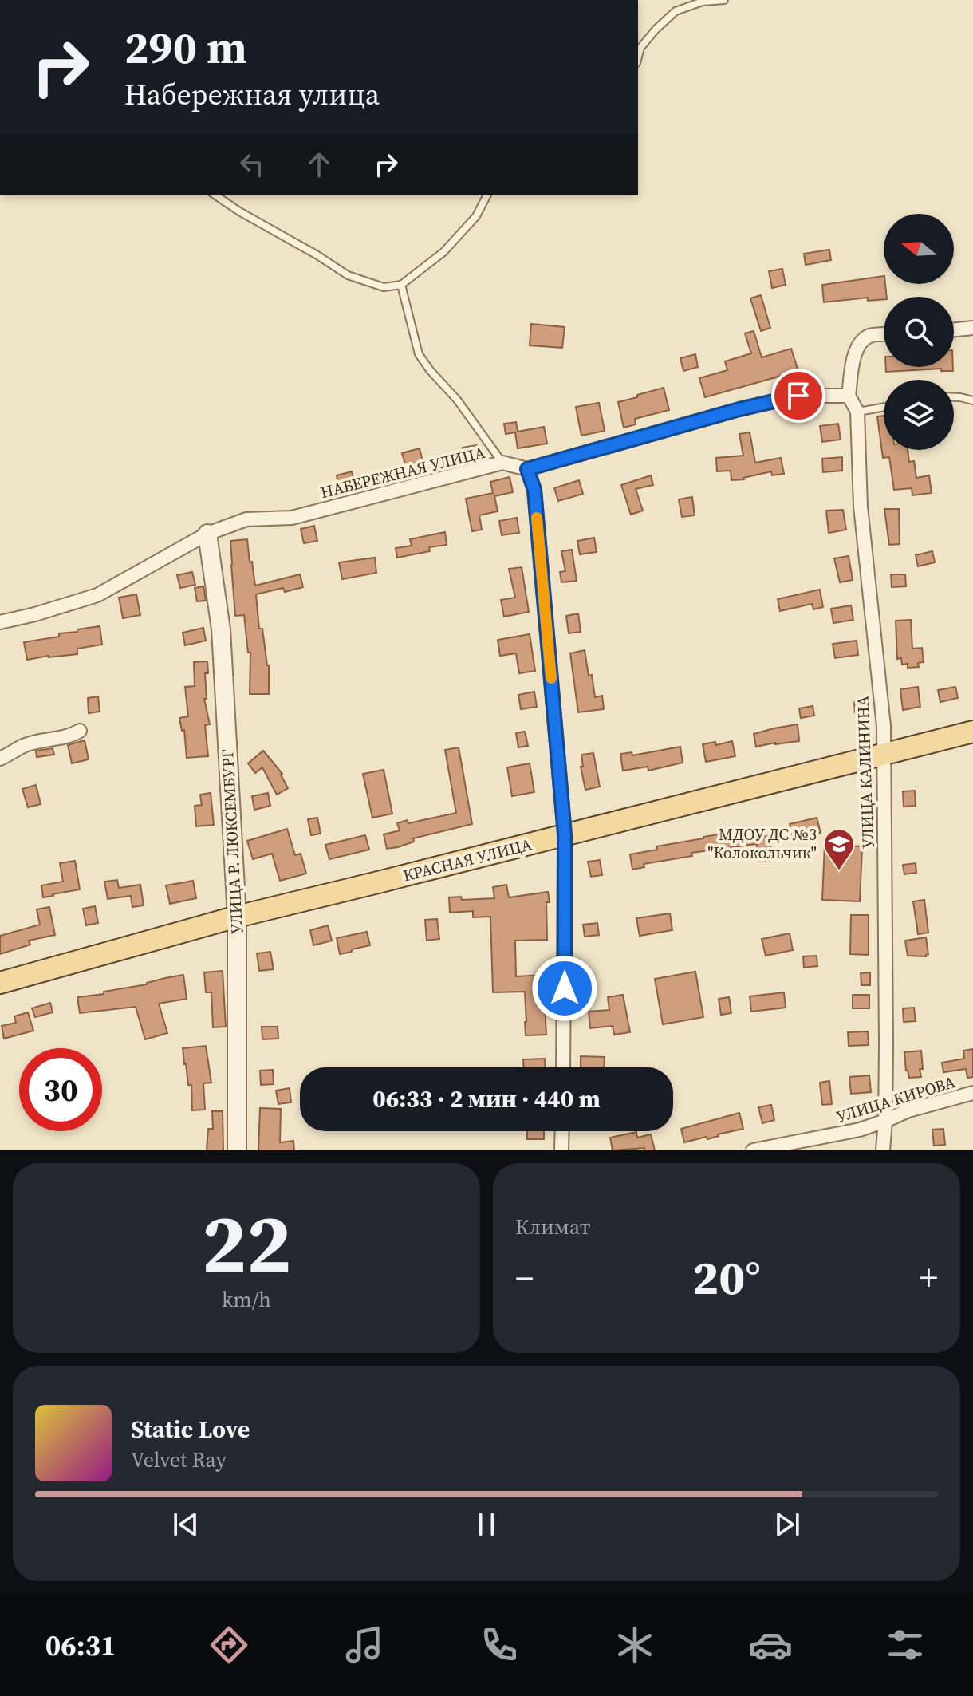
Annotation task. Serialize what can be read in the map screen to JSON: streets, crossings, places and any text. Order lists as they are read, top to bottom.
{
  "streets": {
    "main road": ["КРАСНАЯ УЛИЦА"],
    "street": [
      "НАБЕРЕЖНАЯ УЛИЦА",
      "УЛИЦА КАЛИНИНА",
      "УЛИЦА Р. ЛЮКСЕМБУРГ",
      "УЛИЦА КИРОВА"
    ]
  },
  "crossings": [
    ["НАБЕРЕЖНАЯ УЛИЦА", "УЛИЦА Р. ЛЮКСЕМБУРГ"],
    ["УЛИЦА КАЛИНИНА", "КРАСНАЯ УЛИЦА"],
    ["УЛИЦА КАЛИНИНА", "УЛИЦА КИРОВА"],
    ["УЛИЦА Р. ЛЮКСЕМБУРГ", "КРАСНАЯ УЛИЦА"]
  ],
  "places": {
    "school or university": ["МДОУ ДС №3 \"Колокольчик\""]
  },
  "north": "left",
  "page": {
    "turn": ["290 m", "Набережная улица"],
    "limit": "30",
    "trip": "06:33 · 2 мин · 440 m",
    "tile": [
      ["22", "km/h"],
      "Климат"
    ],
    "heat": ["−", "20°", "+"],
    "song": ["Static Love", "Velvet Ray"],
    "tabs": "06:31"
  }
}
